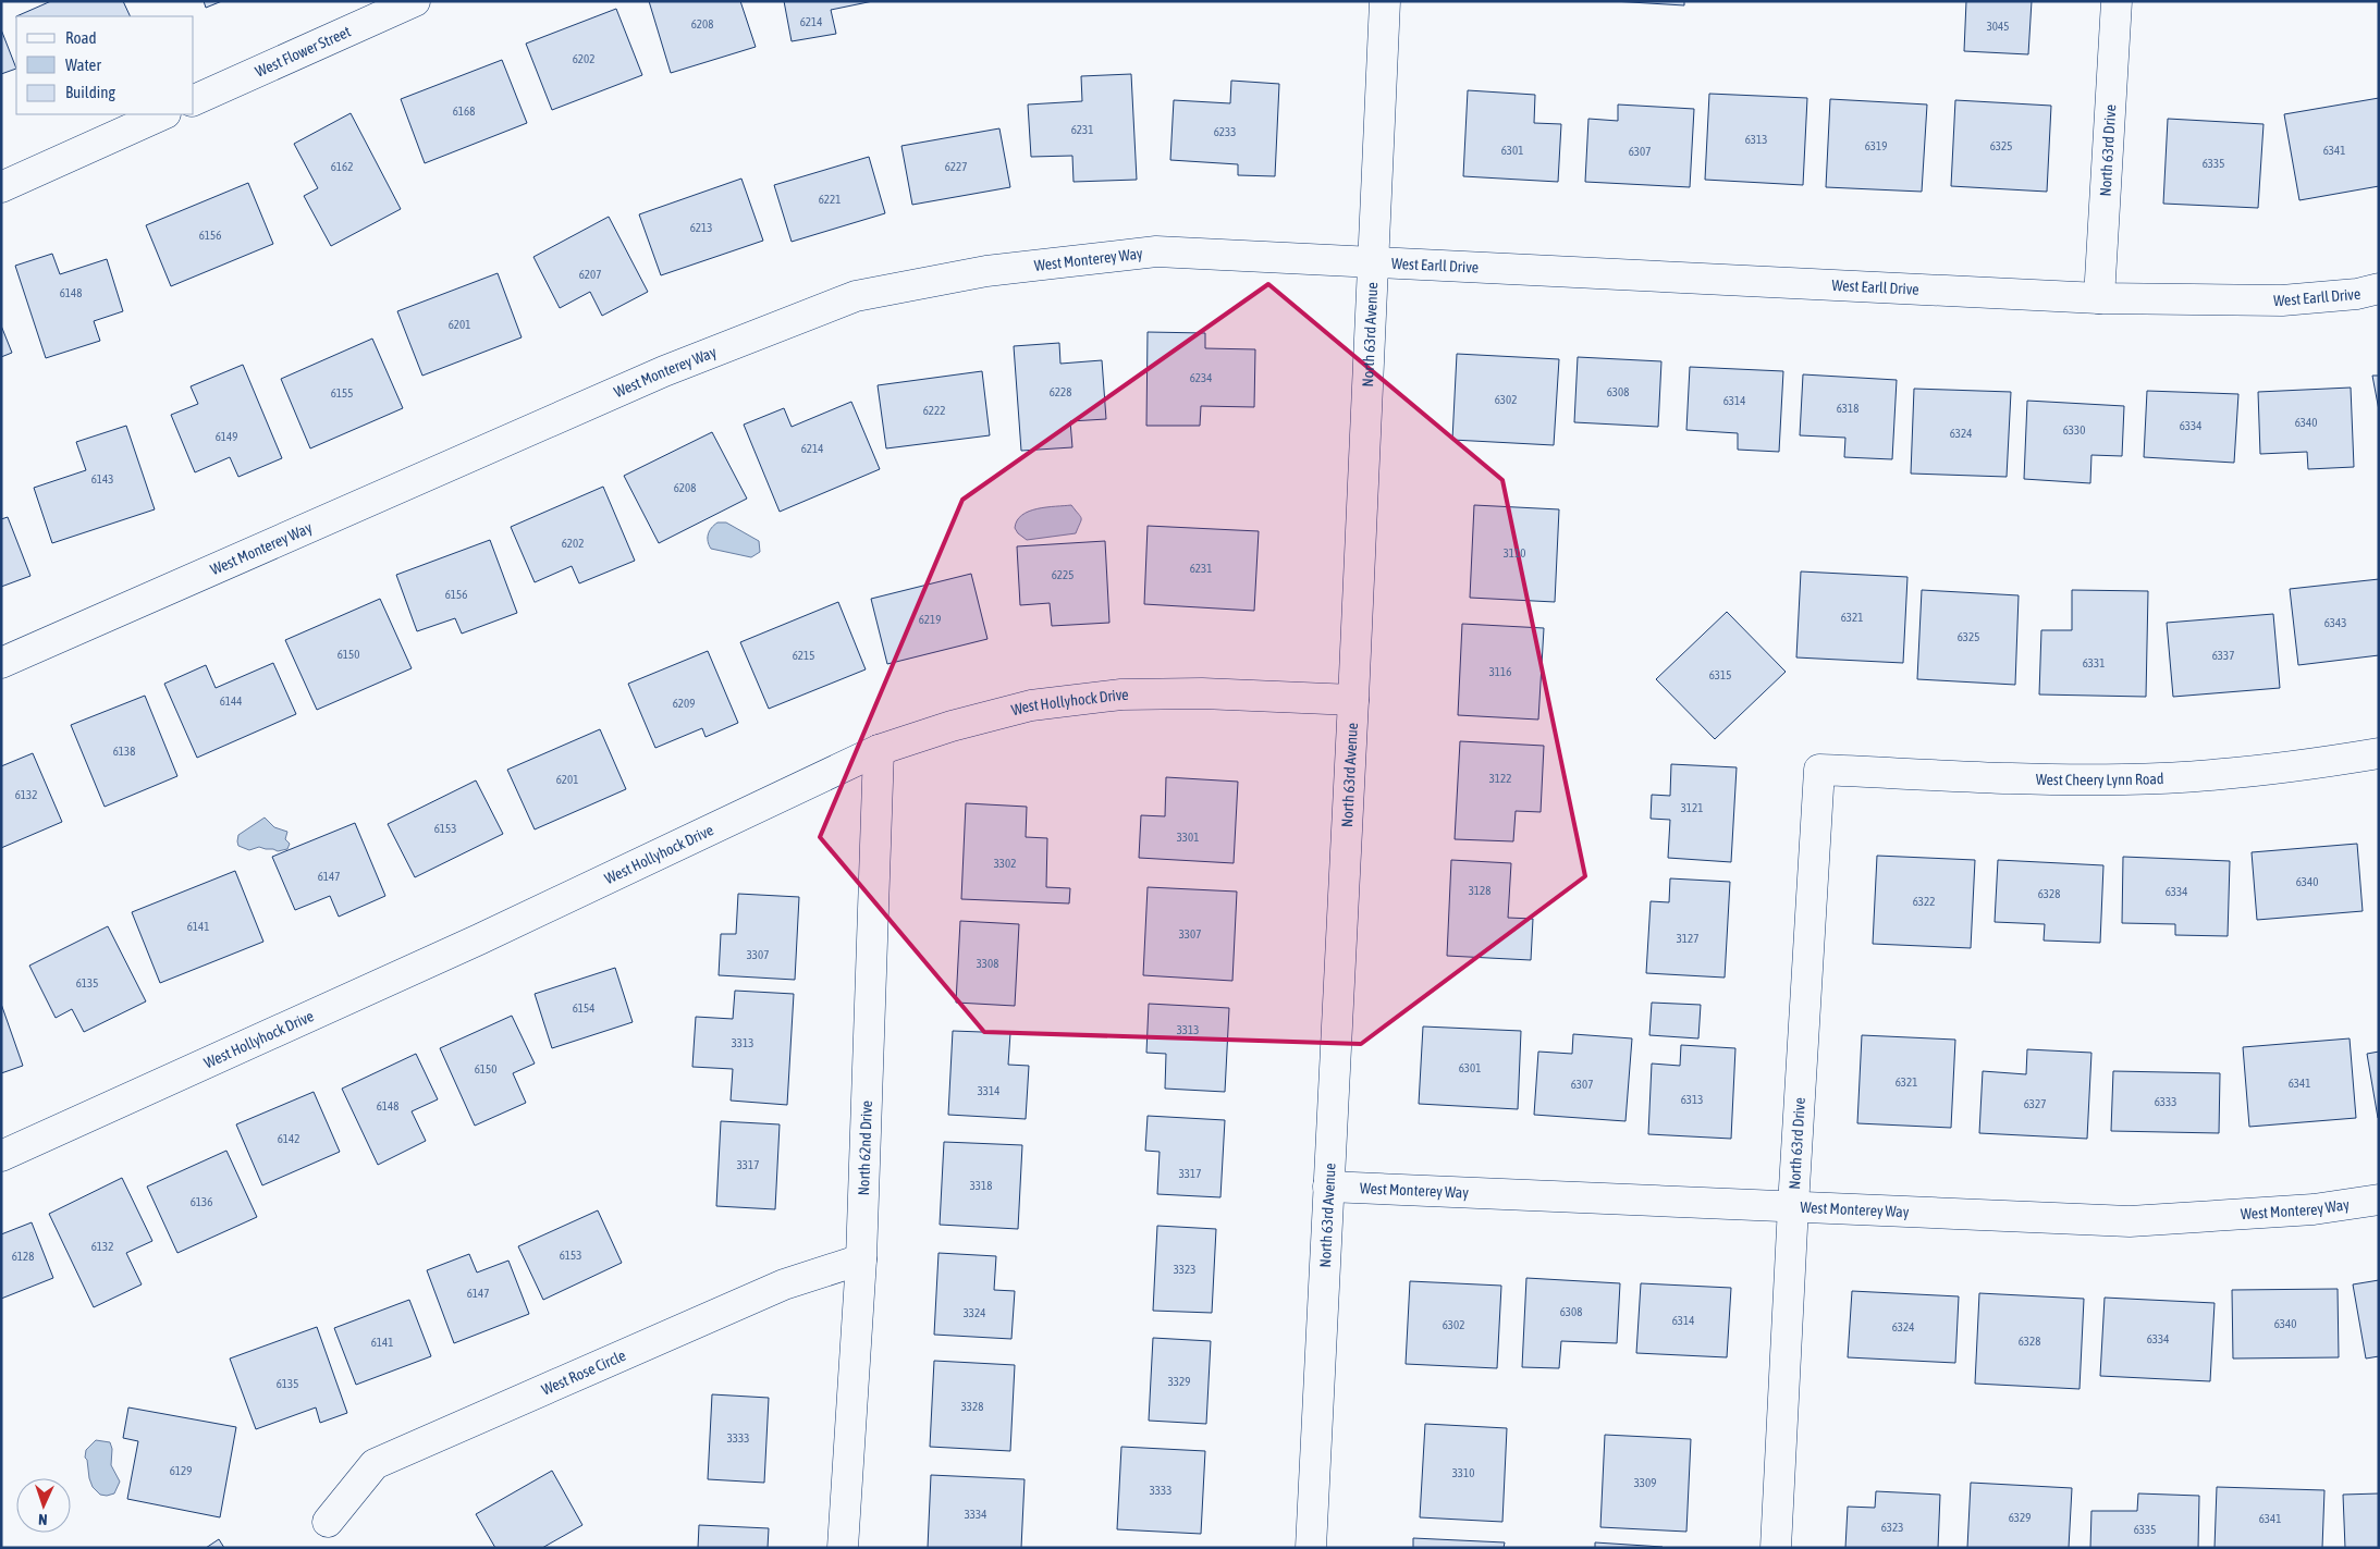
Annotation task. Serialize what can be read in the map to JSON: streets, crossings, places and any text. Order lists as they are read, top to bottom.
{
  "streets": {
    "street": [
      "West Flower Street",
      "North 63rd Drive",
      "West Monterey Way",
      "West Earll Drive",
      "North 63rd Avenue",
      "West Hollyhock Drive",
      "West Cheery Lynn Road",
      "North 62nd Drive",
      "West Rose Circle"
    ]
  },
  "crossings": [
    ["North 63rd Drive", "West Monterey Way"],
    ["North 63rd Drive", "West Earll Drive"],
    ["North 63rd Drive", "West Cheery Lynn Road"],
    ["West Monterey Way", "West Earll Drive"],
    ["West Monterey Way", "North 63rd Avenue"],
    ["West Earll Drive", "North 63rd Avenue"],
    ["North 63rd Avenue", "West Hollyhock Drive"],
    ["West Hollyhock Drive", "North 62nd Drive"],
    ["North 62nd Drive", "West Rose Circle"]
  ],
  "house_numbers": [
    "6214",
    "6208",
    "3045",
    "6202",
    "6168",
    "6231",
    "6233",
    "6313",
    "6319",
    "6325",
    "6301",
    "6341",
    "6307",
    "6335",
    "6162",
    "6227",
    "6221",
    "6213",
    "6156",
    "6207",
    "6148",
    "6201",
    "6234",
    "6228",
    "6308",
    "6155",
    "6302",
    "6314",
    "6318",
    "6222",
    "6340",
    "6334",
    "6330",
    "6324",
    "6149",
    "6214",
    "6143",
    "6208",
    "6202",
    "3110",
    "6231",
    "6225",
    "6156",
    "6321",
    "6219",
    "6343",
    "6325",
    "6150",
    "6215",
    "6337",
    "6331",
    "3116",
    "6315",
    "6144",
    "6209",
    "6138",
    "3122",
    "6201",
    "6132",
    "3121",
    "6153",
    "3301",
    "3302",
    "6147",
    "6340",
    "3128",
    "6334",
    "6328",
    "6322",
    "6141",
    "3307",
    "3127",
    "3307",
    "3308",
    "6135",
    "6154",
    "3313",
    "3313",
    "6301",
    "6150",
    "6321",
    "6341",
    "6307",
    "3314",
    "6313",
    "6333",
    "6327",
    "6148",
    "6142",
    "3317",
    "3317",
    "3318",
    "6136",
    "6132",
    "6153",
    "6128",
    "3323",
    "6147",
    "6308",
    "3324",
    "6314",
    "6340",
    "6302",
    "6324",
    "6334",
    "6328",
    "6141",
    "3329",
    "6135",
    "3328",
    "3333",
    "6129",
    "3310",
    "3309",
    "3333",
    "3334",
    "6329",
    "6341",
    "6323",
    "6335"
  ],
  "legend": ["Road", "Water", "Building"],
  "north": "bottom"
}
